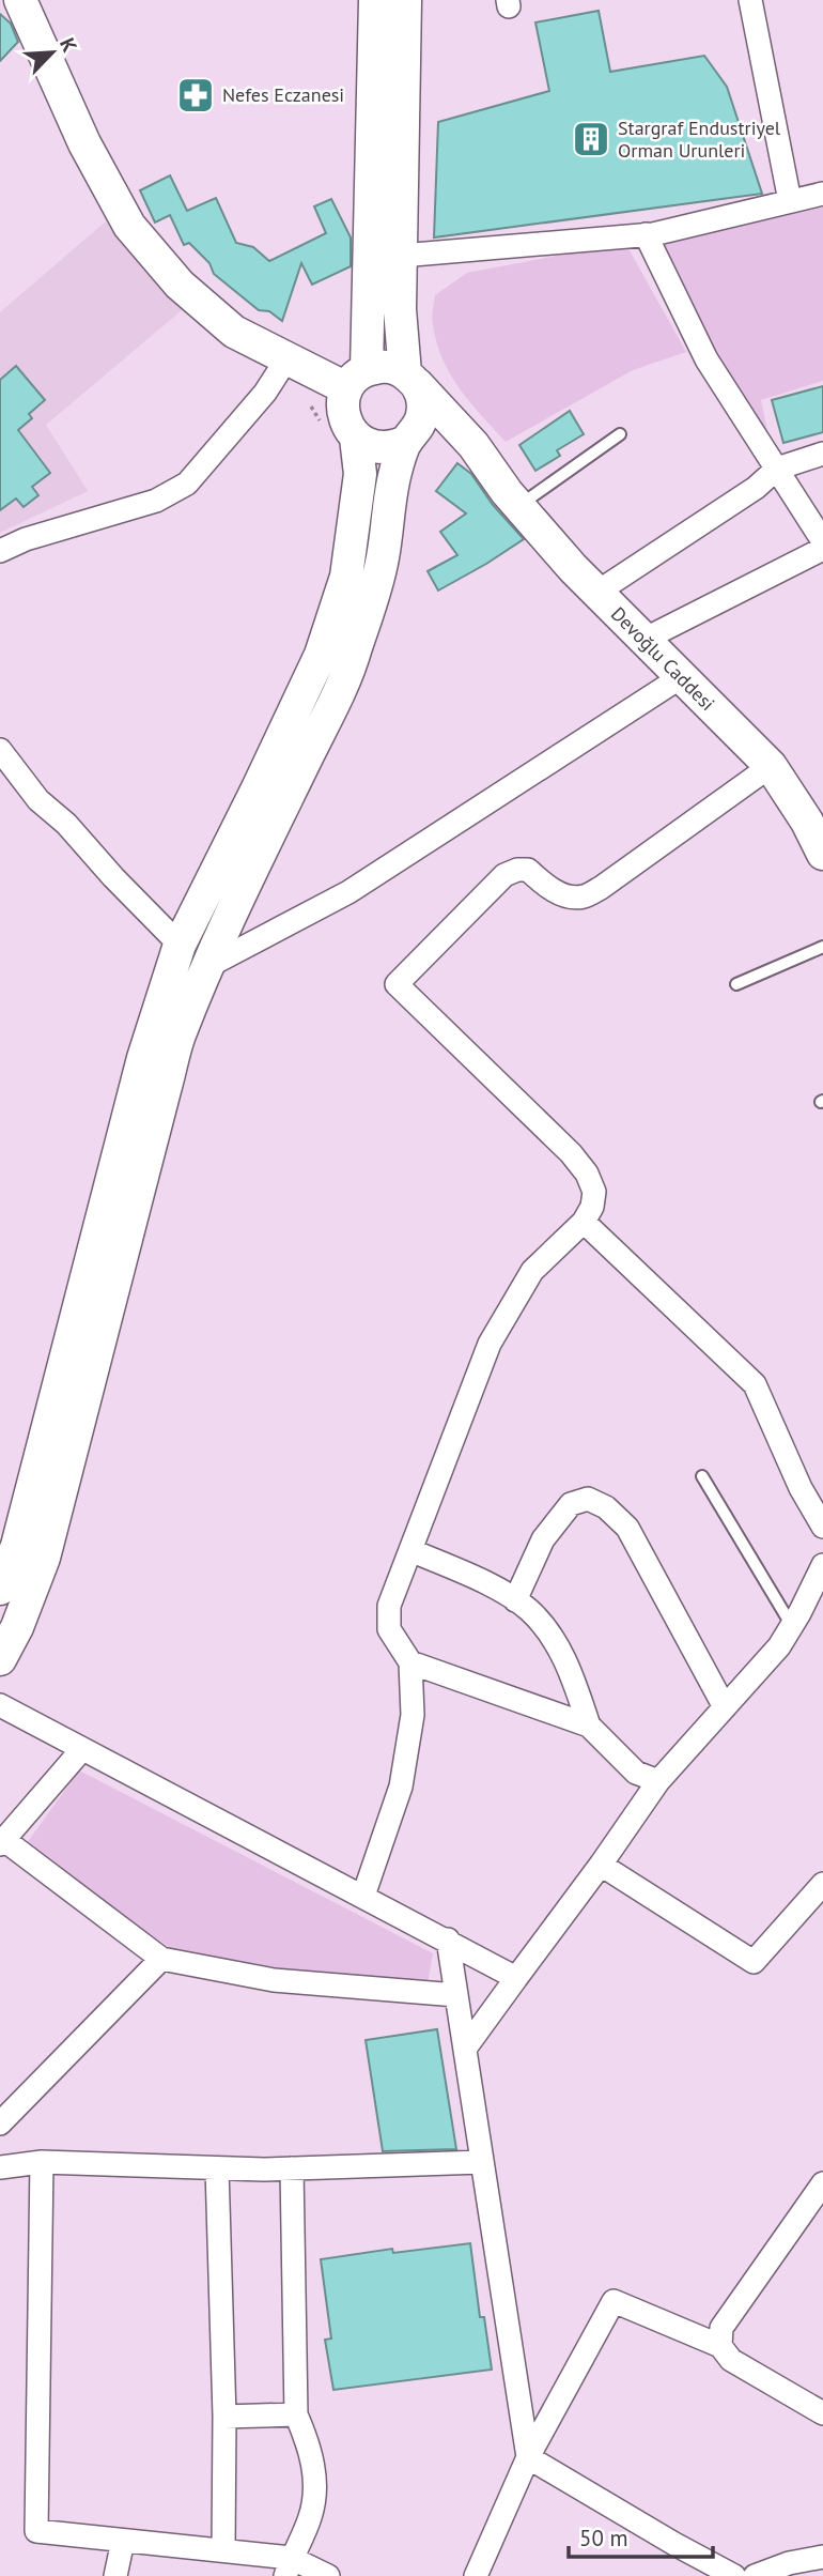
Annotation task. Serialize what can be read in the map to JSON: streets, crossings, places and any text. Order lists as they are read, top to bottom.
{
  "streets": {
    "street": ["Devoğlu Caddesi"]
  },
  "places": {
    "pharmacy": ["Nefes Eczanesi"],
    "building": ["Stargraf Endustriyel Orman Urunleri"]
  },
  "scale_bar": "50 m",
  "north": "top right"
}
